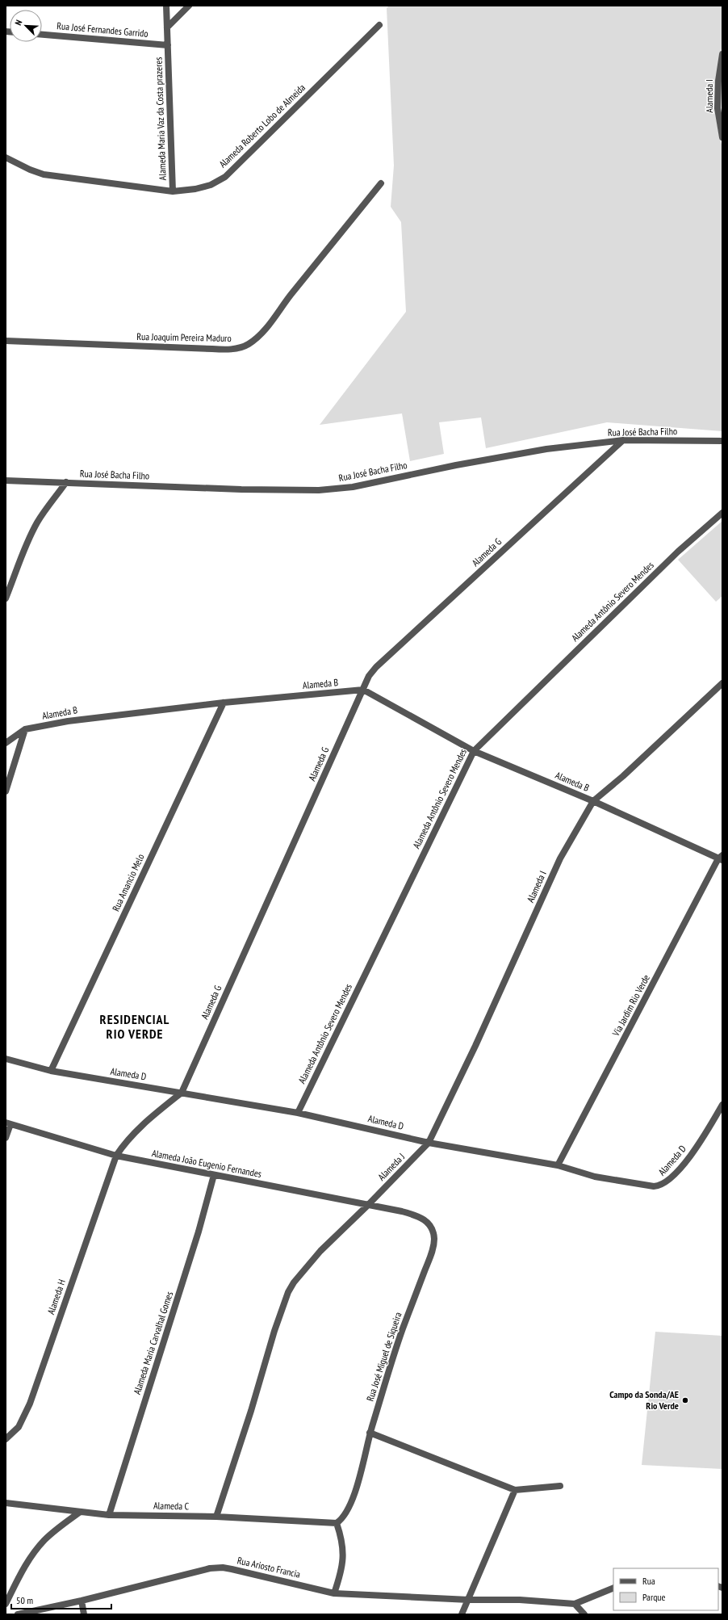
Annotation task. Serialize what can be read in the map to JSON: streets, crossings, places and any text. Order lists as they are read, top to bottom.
{
  "streets": {
    "street": [
      "Rua José Fernandes Garrido",
      "Alameda I",
      "Alameda Maria Vaz da Costa prazeres",
      "Alameda Roberto Lobo de Almeida",
      "Rua Joaquim Pereira Maduro",
      "Rua José Bacha Filho",
      "Alameda G",
      "Alameda Antônio Severo Mendes",
      "Alameda B",
      "Rua Amancio Melo",
      "Via Jardim Rio Verde",
      "Alameda D",
      "Alameda João Eugenio Fernandes",
      "Alameda J",
      "Alameda H",
      "Alameda Maria Carvalhal Gomes",
      "Rua José Miguel de Siqueira",
      "Alameda C",
      "Rua Ariosto Francia"
    ]
  },
  "crossings": [
    ["Rua José Fernandes Garrido", "Alameda Maria Vaz da Costa prazeres"],
    ["Alameda I", "Alameda B"],
    ["Alameda I", "Alameda D"],
    ["Alameda I", "Alameda J"],
    ["Alameda Maria Vaz da Costa prazeres", "Alameda Roberto Lobo de Almeida"],
    ["Rua José Bacha Filho", "Alameda G"],
    ["Alameda G", "Alameda B"],
    ["Alameda G", "Alameda D"],
    ["Alameda G", "Alameda João Eugenio Fernandes"],
    ["Alameda G", "Alameda H"],
    ["Alameda Antônio Severo Mendes", "Alameda B"],
    ["Alameda Antônio Severo Mendes", "Alameda D"],
    ["Alameda B", "Rua Amancio Melo"],
    ["Alameda B", "Via Jardim Rio Verde"],
    ["Rua Amancio Melo", "Alameda D"],
    ["Via Jardim Rio Verde", "Alameda D"],
    ["Alameda D", "Alameda J"],
    ["Alameda João Eugenio Fernandes", "Alameda J"],
    ["Alameda João Eugenio Fernandes", "Alameda H"],
    ["Alameda João Eugenio Fernandes", "Alameda Maria Carvalhal Gomes"],
    ["Alameda João Eugenio Fernandes", "Rua José Miguel de Siqueira"],
    ["Alameda J", "Alameda C"],
    ["Alameda Maria Carvalhal Gomes", "Alameda C"],
    ["Rua José Miguel de Siqueira", "Alameda C"]
  ],
  "districts": ["RESIDENCIAL RIO VERDE"],
  "places": ["Campo da Sonda/AE Rio Verde"],
  "legend": ["Rua", "Parque"],
  "scale_bar": "50 m",
  "north": "top left"
}
